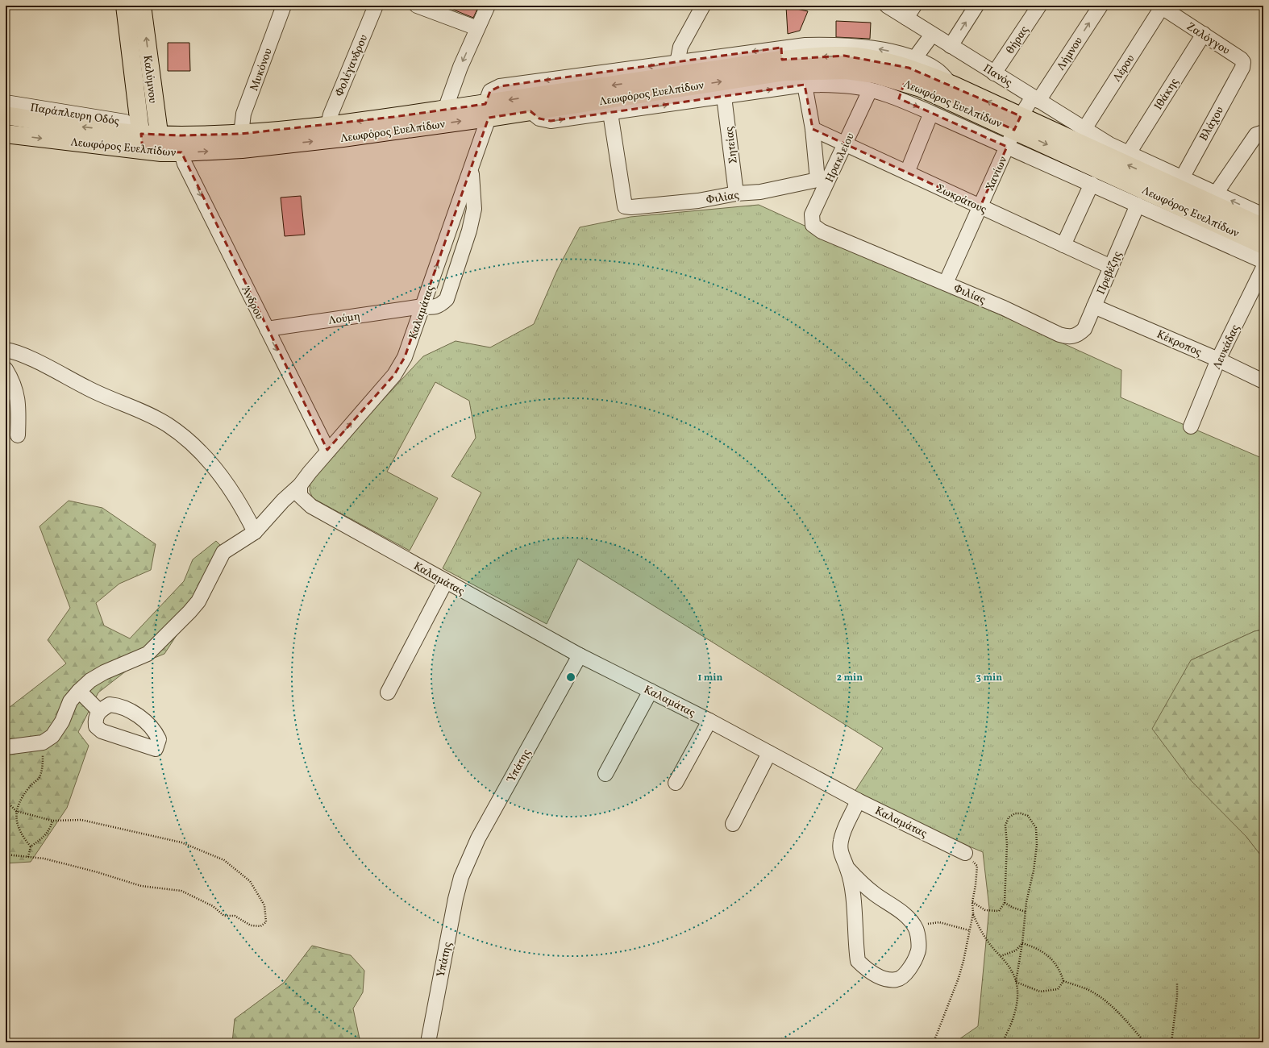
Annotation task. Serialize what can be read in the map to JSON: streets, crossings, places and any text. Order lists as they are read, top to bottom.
{
  "streets": {
    "main road": ["Καλύμνου", "Λεωφόρος Ευελπίδων"],
    "street": [
      "Ζαλόγγου",
      "θήρας",
      "Λήμνου",
      "Φολέγανδρου",
      "Λέρου",
      "Μυκόνου",
      "Πανός",
      "Ιθάκης",
      "Παράπλευρη Οδός",
      "Βλάχου",
      "Σητείας",
      "Ηρακλείου",
      "Χανίων",
      "Φιλίας",
      "Σωκράτους",
      "Πρεβέζης",
      "Άνδρου",
      "Καλαμάτας",
      "Λούμη",
      "Κέκροπος",
      "Λευκάδας",
      "Ύπάτης",
      "Υπάτης"
    ]
  },
  "crossings": [
    ["Ζαλόγγου", "Λέρου"],
    ["Ζαλόγγου", "Ιθάκης"],
    ["Ζαλόγγου", "Βλάχου"],
    ["θήρας", "Πανός"],
    ["Λήμνου", "Πανός"],
    ["Λήμνου", "Χανίων"],
    ["Φολέγανδρου", "Λεωφόρος Ευελπίδων"],
    ["Λέρου", "Πανός"],
    ["Μυκόνου", "Λεωφόρος Ευελπίδων"],
    ["Πανός", "Λεωφόρος Ευελπίδων"],
    ["Πανός", "Ιθάκης"],
    ["Πανός", "Βλάχου"],
    ["Πανός", "Χανίων"],
    ["Καλύμνου", "Λεωφόρος Ευελπίδων"],
    ["Καλύμνου", "Παράπλευρη Οδός"],
    ["Λεωφόρος Ευελπίδων", "Παράπλευρη Οδός"],
    ["Λεωφόρος Ευελπίδων", "Βλάχου"],
    ["Λεωφόρος Ευελπίδων", "Χανίων"],
    ["Λεωφόρος Ευελπίδων", "Άνδρου"],
    ["Λεωφόρος Ευελπίδων", "Καλαμάτας"],
    ["Σητείας", "Φιλίας"],
    ["Ηρακλείου", "Φιλίας"],
    ["Ηρακλείου", "Σωκράτους"],
    ["Χανίων", "Φιλίας"],
    ["Χανίων", "Σωκράτους"],
    ["Φιλίας", "Πρεβέζης"],
    ["Σωκράτους", "Πρεβέζης"],
    ["Πρεβέζης", "Κέκροπος"],
    ["Άνδρου", "Καλαμάτας"],
    ["Άνδρου", "Λούμη"],
    ["Καλαμάτας", "Λούμη"],
    ["Καλαμάτας", "Ύπάτης"],
    ["Κέκροπος", "Λευκάδας"],
    ["Ύπάτης", "Υπάτης"]
  ],
  "one_way": ["Άνδρου"],
  "rings": ["1 min", "2 min", "3 min"]
}
